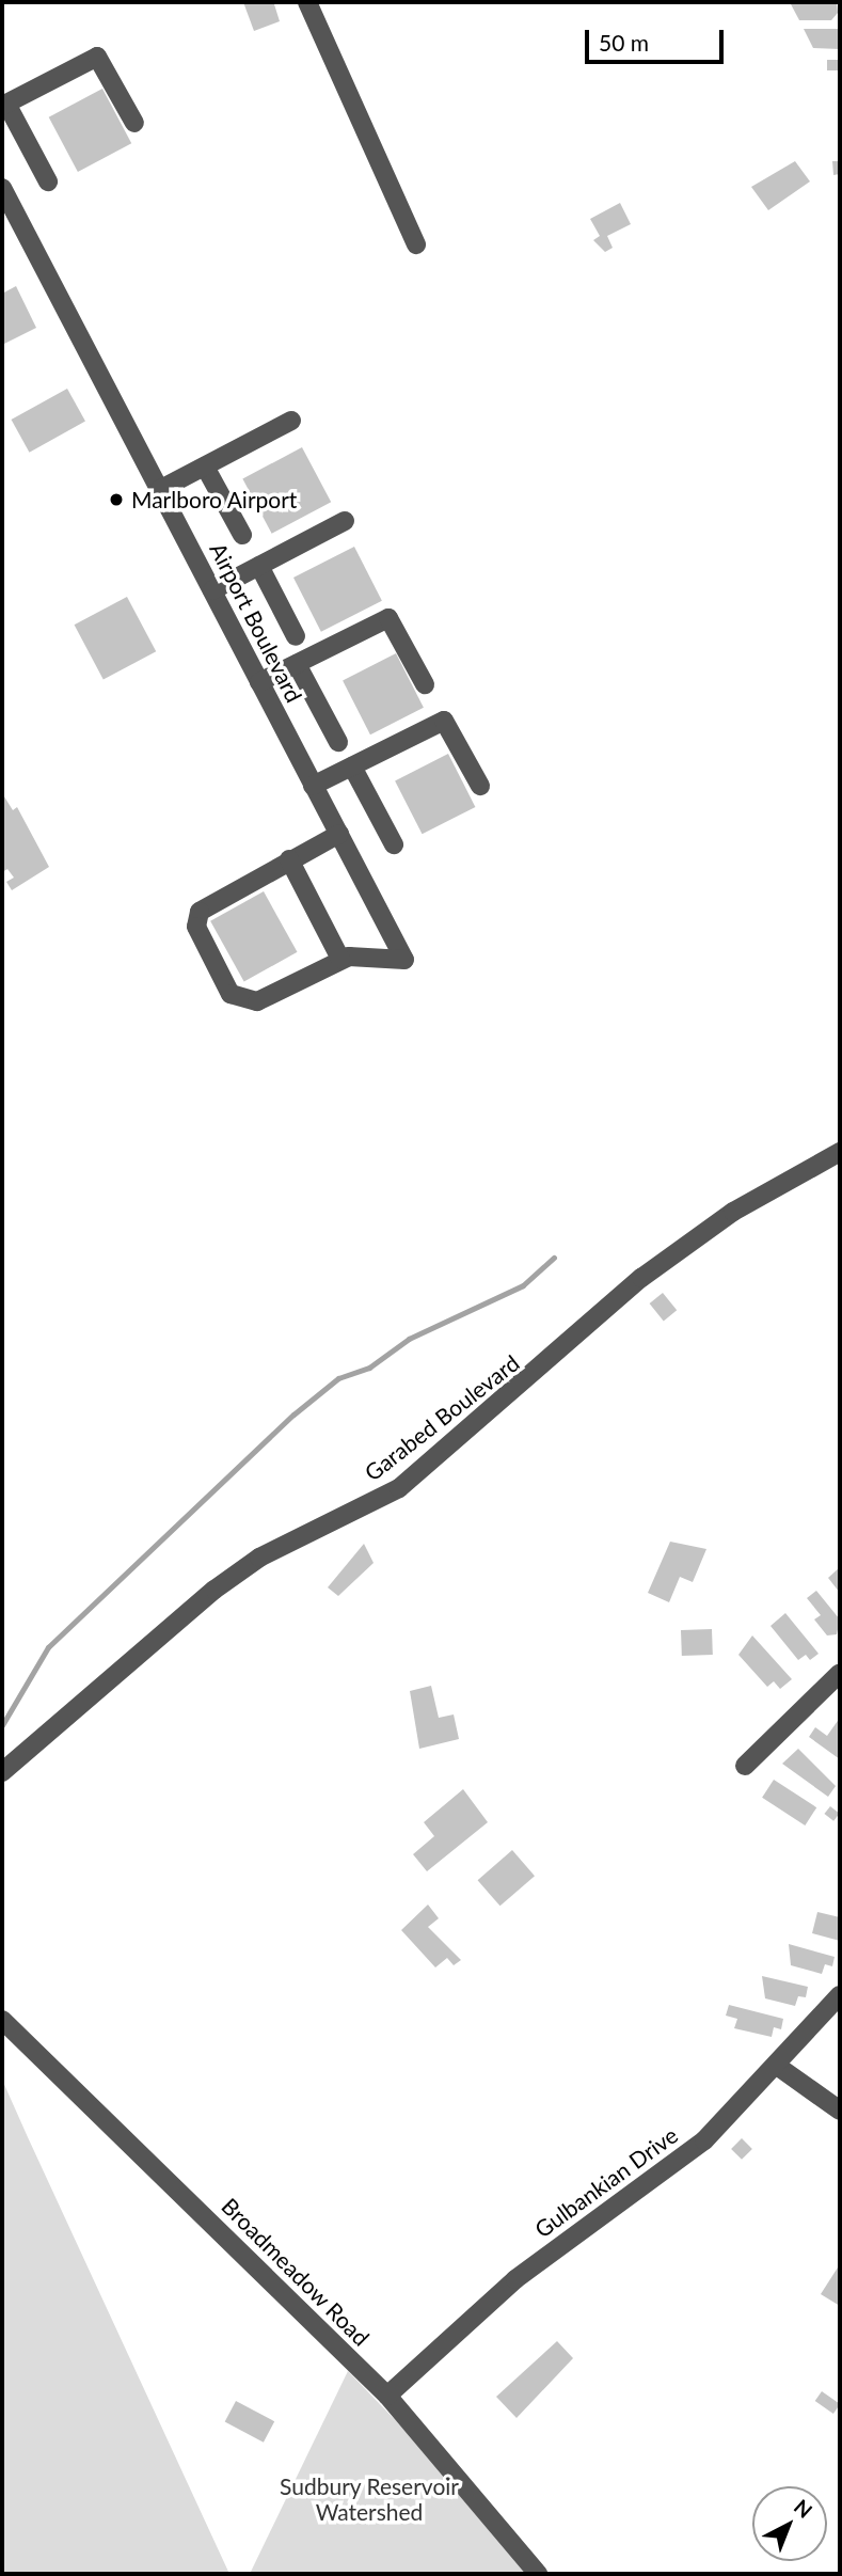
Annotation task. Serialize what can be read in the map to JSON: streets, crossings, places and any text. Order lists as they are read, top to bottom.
{
  "streets": {
    "street": [
      "Airport Boulevard",
      "Garabed Boulevard",
      "Gulbankian Drive",
      "Broadmeadow Road"
    ]
  },
  "crossings": [
    ["Gulbankian Drive", "Broadmeadow Road"]
  ],
  "parks": ["Sudbury Reservoir Watershed"],
  "places": ["Marlboro Airport"],
  "scale_bar": "50 m",
  "north": "top right"
}
